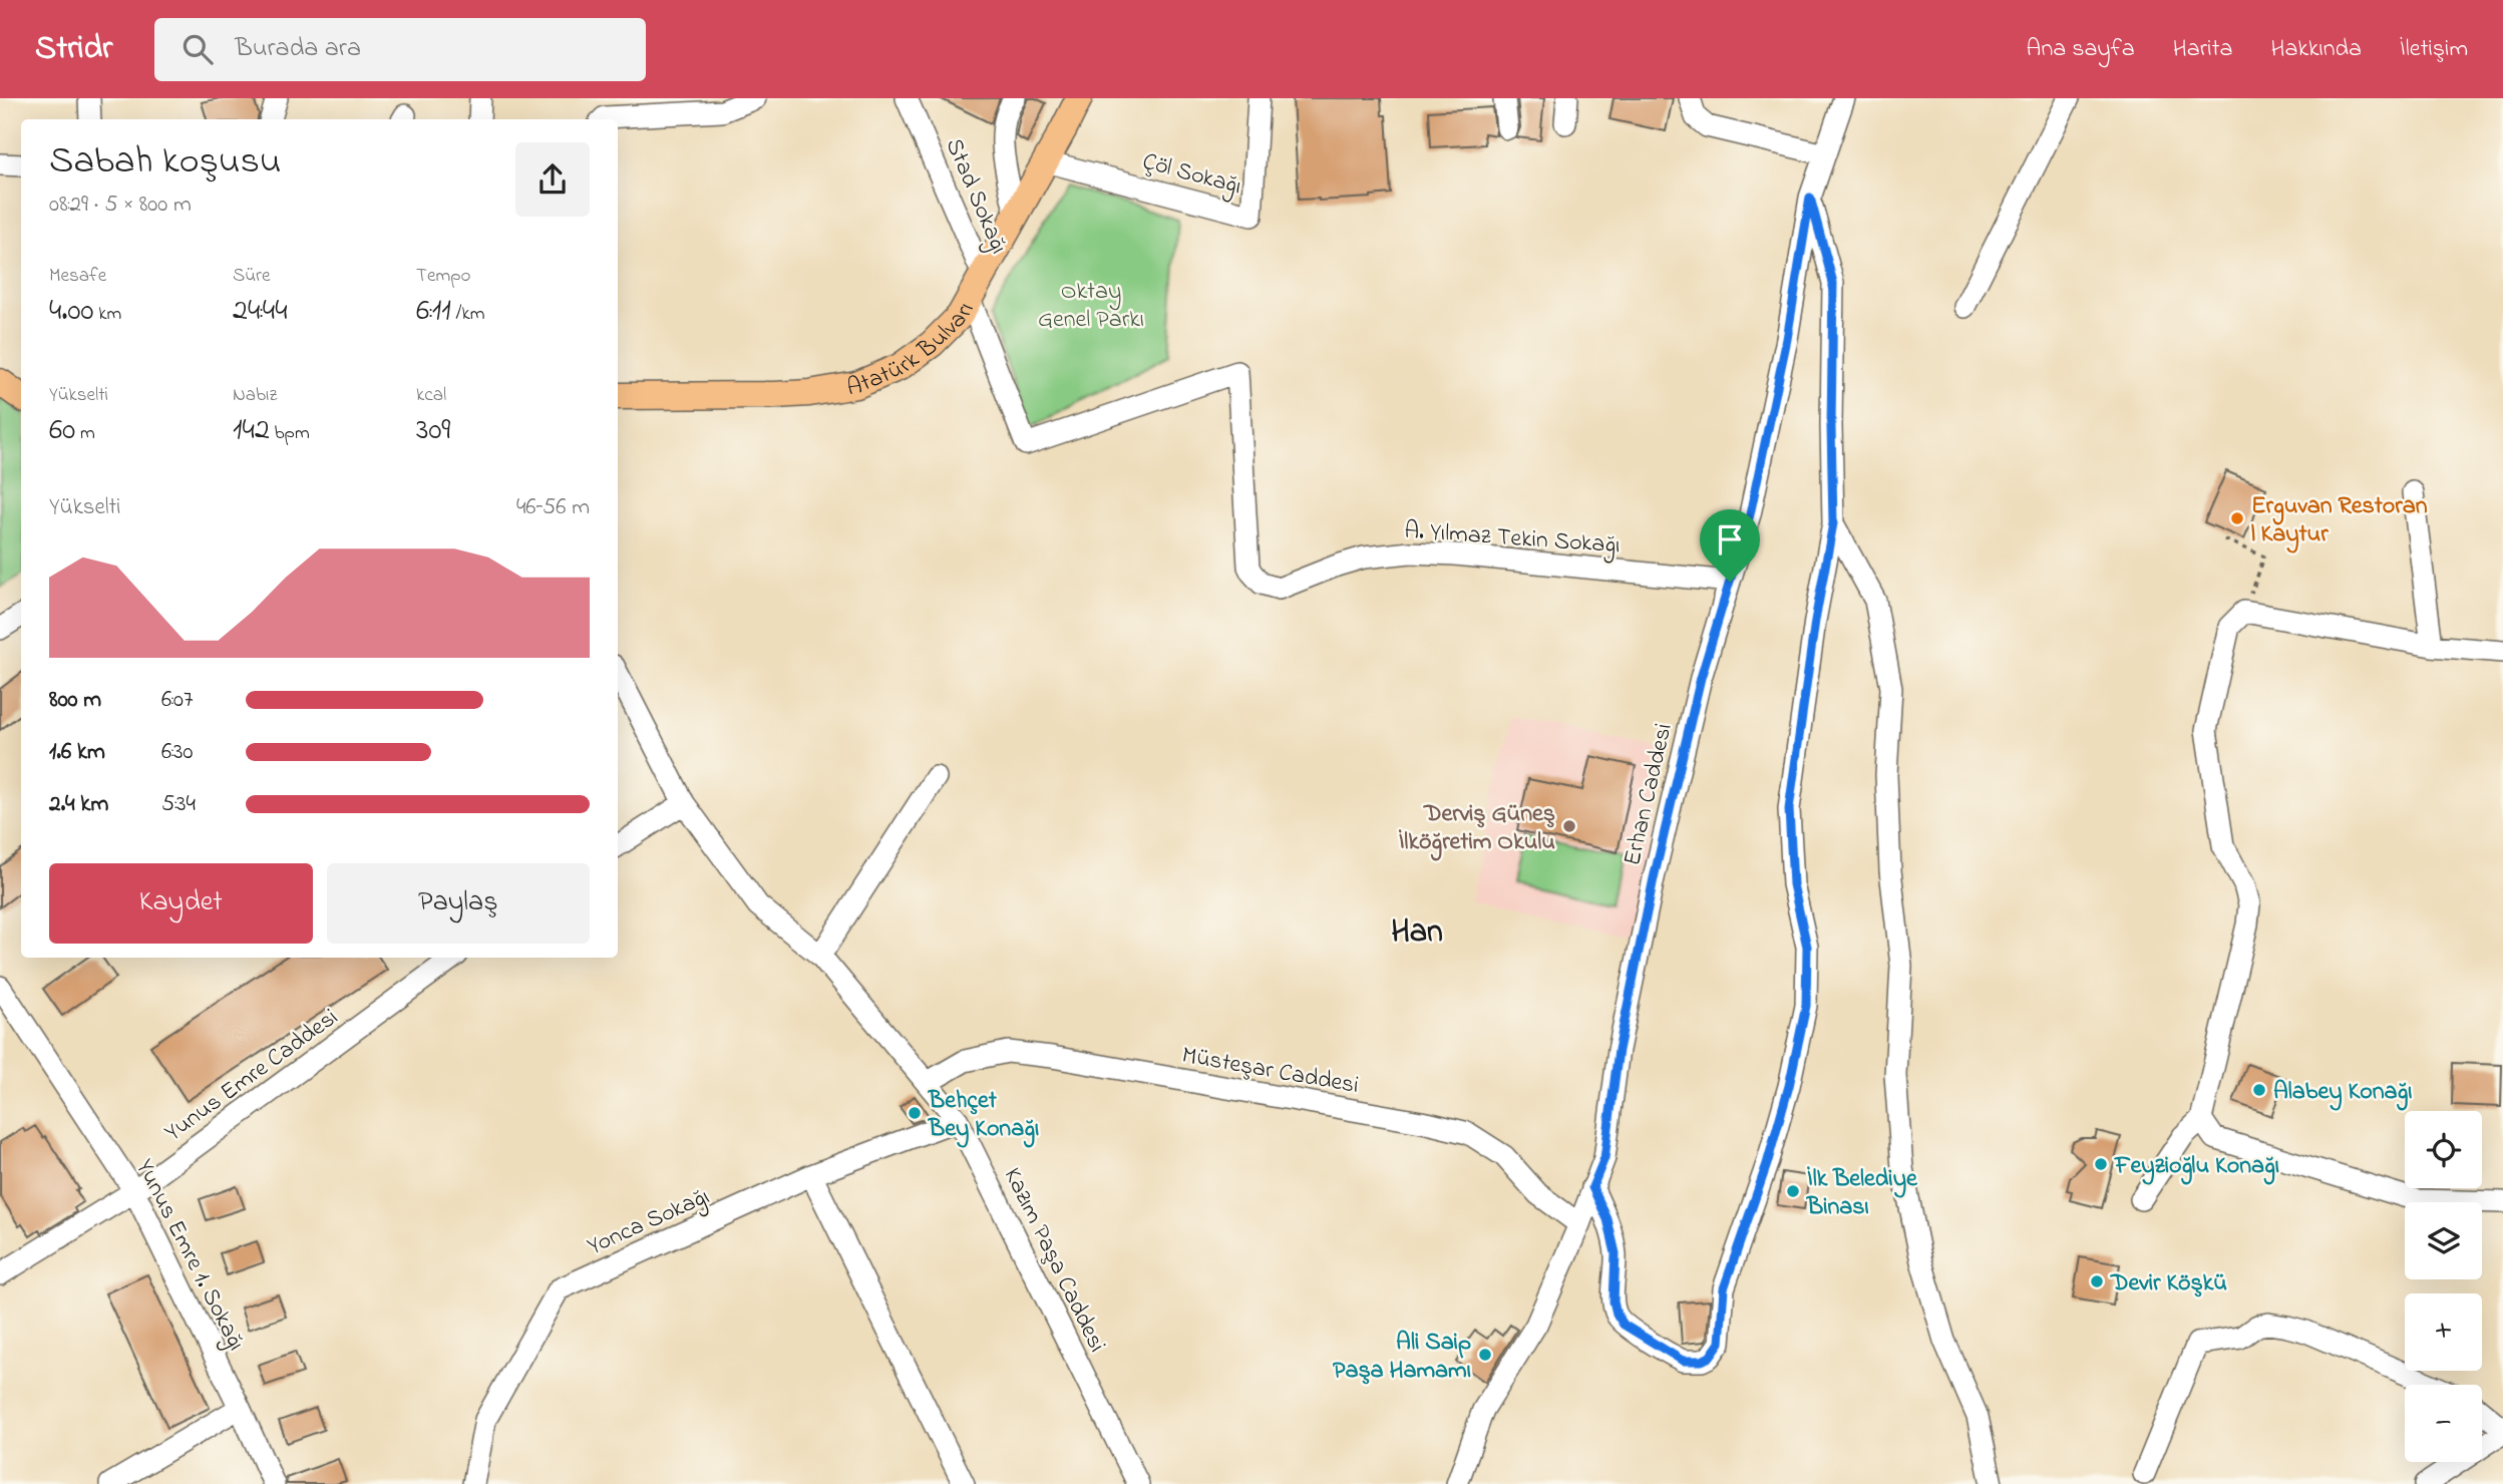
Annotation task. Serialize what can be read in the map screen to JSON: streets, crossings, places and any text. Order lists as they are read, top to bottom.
{
  "streets": {
    "main road": ["Atatürk Bulvarı"],
    "street": [
      "Çöl Sokağı",
      "Stad Sokağı",
      "A. Yılmaz Tekin Sokağı",
      "Erhan Caddesi",
      "Müsteşar Caddesi",
      "Yunus Emre Caddesi",
      "Yonca Sokağı",
      "Yunus Emre 1. Sokağı",
      "Kazım Paşa Caddesi"
    ]
  },
  "crossings": [
    ["Çöl Sokağı", "Atatürk Bulvarı"],
    ["Stad Sokağı", "Atatürk Bulvarı"],
    ["Atatürk Bulvarı", "A. Yılmaz Tekin Sokağı"],
    ["A. Yılmaz Tekin Sokağı", "Erhan Caddesi"],
    ["Erhan Caddesi", "Müsteşar Caddesi"],
    ["Müsteşar Caddesi", "Kazım Paşa Caddesi"],
    ["Yunus Emre Caddesi", "Yunus Emre 1. Sokağı"],
    ["Yonca Sokağı", "Kazım Paşa Caddesi"]
  ],
  "districts": ["Han"],
  "parks": ["Oktay Genel Parkı"],
  "places": [
    "Erguvan Restoran | Kaytur",
    "Derviş Güneş İlköğretim Okulu",
    "Alabey Konağı",
    "Behçet Bey Konağı",
    "Feyzioğlu Konağı",
    "İlk Belediye Binası",
    "Devir Köşkü",
    "Ali Saip Paşa Hamamı"
  ],
  "page": {
    "header": "Stridr",
    "search": "Burada ara",
    "nav": [
      "Ana sayfa",
      "Harita",
      "Hakkında",
      "İletişim"
    ],
    "heading": ["Sabah koşusu", "08:29 · 5 × 800 m"],
    "stats": [
      ["Mesafe", "4.00 km"],
      ["Süre", "24:44"],
      ["Tempo", "6:11 /km"],
      ["Yükselti", "60 m"],
      ["Nabız", "142 bpm"],
      ["kcal", "309"]
    ],
    "chart": ["Yükselti", "46–56 m"],
    "list": [
      {
        "name": "800 m",
        "note": "6:07"
      },
      {
        "name": "1.6 km",
        "note": "6:30"
      },
      {
        "name": "2.4 km",
        "note": "5:34"
      }
    ],
    "buttons": ["Kaydet", "Paylaş"],
    "map_buttons": ["+", "−"]
  }
}
